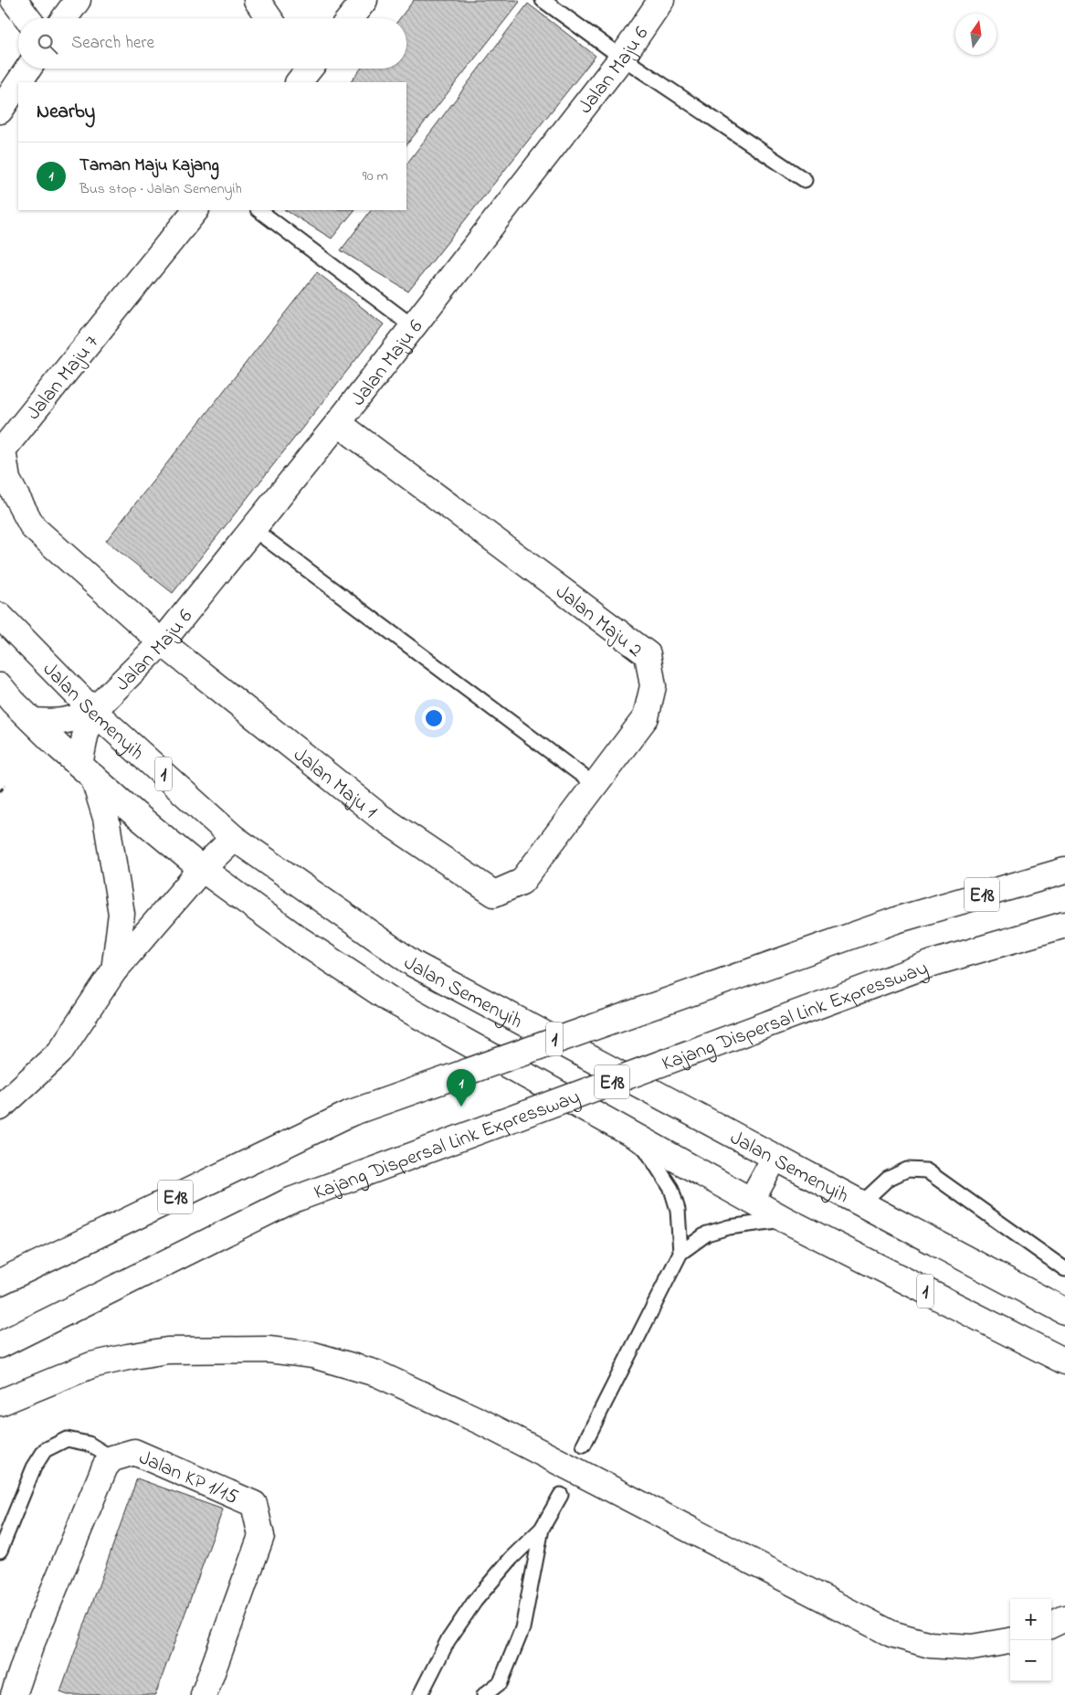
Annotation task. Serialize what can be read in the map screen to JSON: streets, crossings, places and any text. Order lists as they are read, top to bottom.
{
  "streets": {
    "main road": [
      "Jalan Maju 6",
      "Jalan Maju 7",
      "Jalan Maju 2",
      "Jalan Semenyih",
      "1",
      "Jalan Maju 1",
      "E18",
      "Kajang Dispersal Link Expressway",
      "Jalan KP 1/15"
    ]
  },
  "crossings": [
    ["Jalan Maju 6", "Jalan Maju 7"],
    ["Jalan Maju 6", "Jalan Maju 2"],
    ["Jalan Maju 6", "Jalan Semenyih"],
    ["Jalan Maju 6", "Jalan Maju 1"],
    ["Jalan Maju 7", "Jalan Maju 1"],
    ["Jalan Maju 2", "Jalan Maju 1"]
  ],
  "north": "top",
  "page": {
    "search": "Search here",
    "heading": "Nearby",
    "list": [
      {
        "mark": "1",
        "name": "Taman Maju Kajang",
        "note": "Bus stop · Jalan Semenyih",
        "value": "90 m"
      }
    ],
    "pins": "1",
    "map_buttons": ["+", "−"]
  }
}
